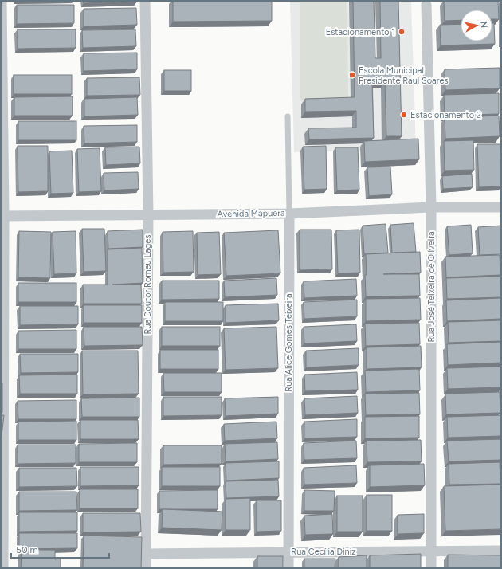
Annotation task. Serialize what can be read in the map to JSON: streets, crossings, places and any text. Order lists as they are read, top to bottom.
{
  "streets": {
    "street": [
      "Avenida Mapuera",
      "Rua Doutor Romeu Lages",
      "Rua José Teixeira de Oliveira",
      "Rua Alice Gomes Teixeira",
      "Rua Cecília Diniz"
    ]
  },
  "crossings": [
    ["Avenida Mapuera", "Rua Doutor Romeu Lages"],
    ["Avenida Mapuera", "Rua José Teixeira de Oliveira"],
    ["Avenida Mapuera", "Rua Alice Gomes Teixeira"],
    ["Rua Doutor Romeu Lages", "Rua Cecília Diniz"],
    ["Rua José Teixeira de Oliveira", "Rua Cecília Diniz"],
    ["Rua Alice Gomes Teixeira", "Rua Cecília Diniz"]
  ],
  "places": ["Estacionamento 1", "Escola Municipal Presidente Raul Soares", "Estacionamento 2"],
  "scale_bar": "50 m",
  "north": "right"
}
